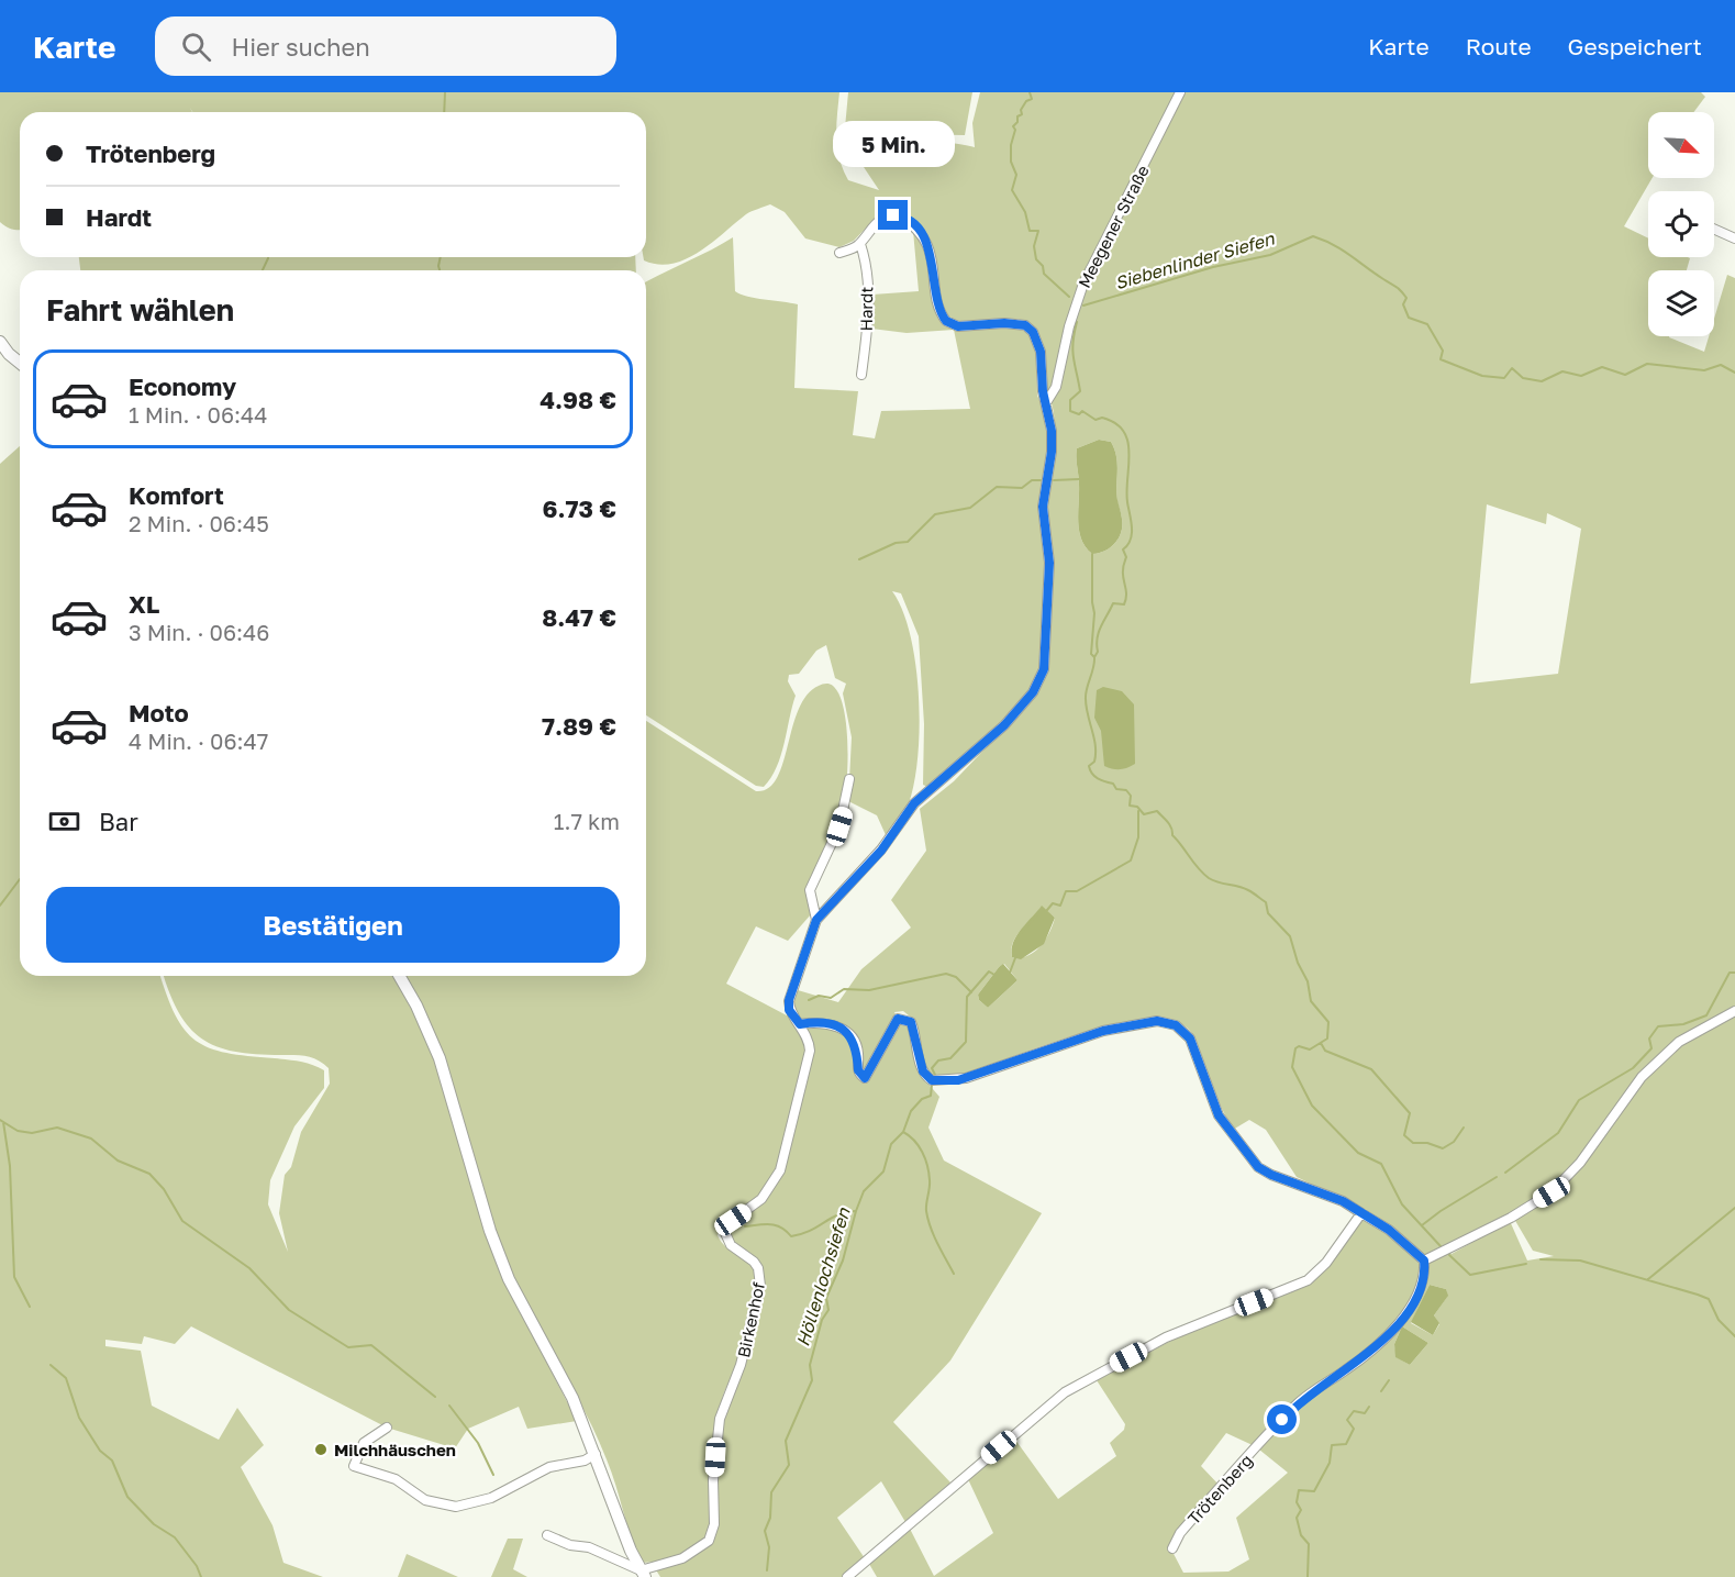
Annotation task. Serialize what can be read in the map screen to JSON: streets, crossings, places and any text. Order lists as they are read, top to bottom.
{
  "streets": {
    "street": [
      "Meegener Straße",
      "Hardt",
      "Birkenhof",
      "Trötenberg"
    ]
  },
  "crossings": [
    ["Meegener Straße", "Birkenhof"]
  ],
  "water": ["Siebenlinder Siefen", "Höllenlochsiefen"],
  "places": ["Milchhäuschen"],
  "north": "bottom right",
  "page": {
    "header": "Karte",
    "search": "Hier suchen",
    "nav": ["Karte", "Route", "Gespeichert"],
    "banner": ["Trötenberg", "Hardt"],
    "bubble": "5 Min.",
    "heading": "Fahrt wählen",
    "list": [
      {
        "name": "Economy",
        "note": "1 Min. · 06:44",
        "value": "4.98 €"
      },
      {
        "name": "Komfort",
        "note": "2 Min. · 06:45",
        "value": "6.73 €"
      },
      {
        "name": "XL",
        "note": "3 Min. · 06:46",
        "value": "8.47 €"
      },
      {
        "name": "Moto",
        "note": "4 Min. · 06:47",
        "value": "7.89 €"
      }
    ],
    "pay": ["Bar", "1.7 km"],
    "buttons": "Bestätigen"
  }
}
